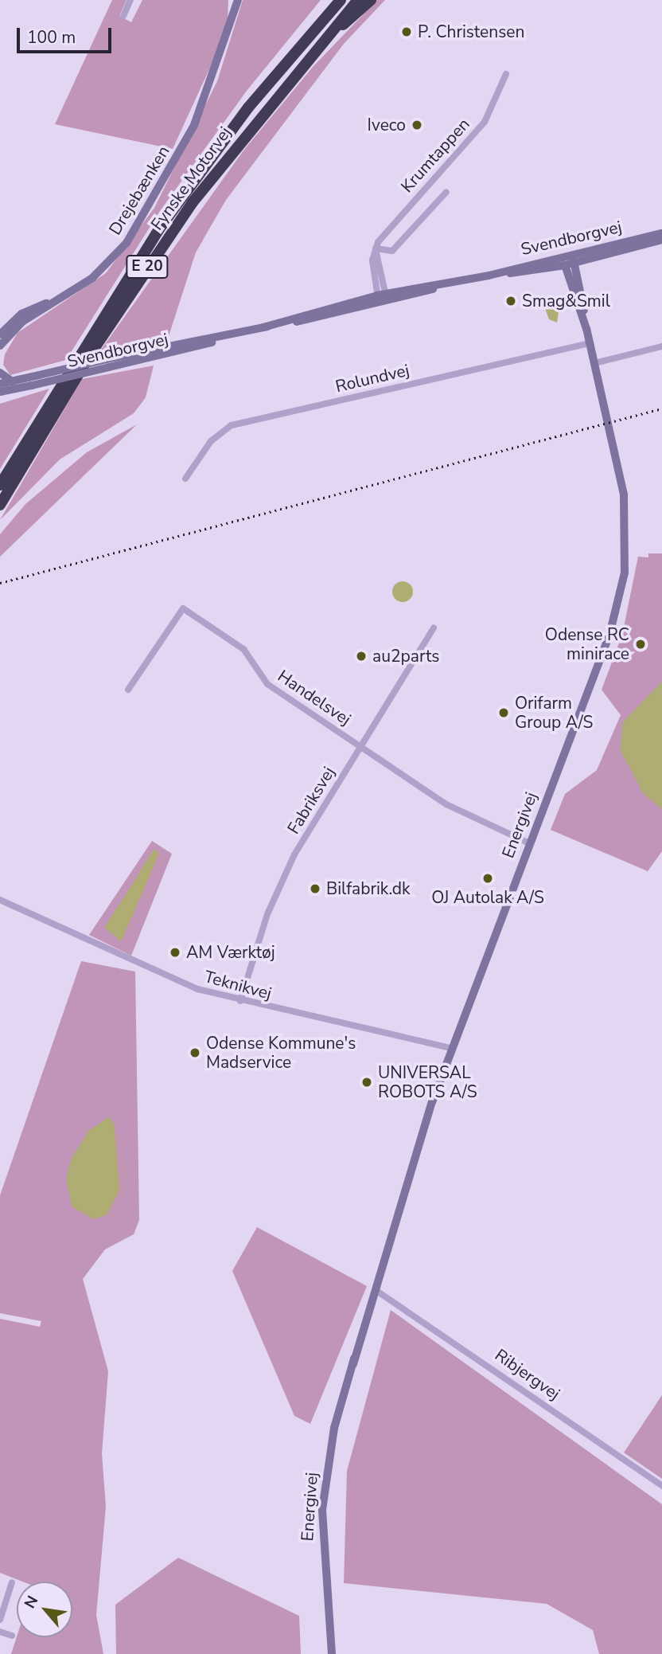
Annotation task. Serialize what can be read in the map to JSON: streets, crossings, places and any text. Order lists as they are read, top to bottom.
{
  "streets": {
    "highway": ["Fynske Motorvej", "E 20"],
    "street": [
      "Krumtappen",
      "Drejebænken",
      "Svendborgvej",
      "Rolundvej",
      "Handelsvej",
      "Fabriksvej",
      "Energivej",
      "Teknikvej",
      "Ribjergvej"
    ]
  },
  "crossings": [
    ["Svendborgvej", "Energivej"],
    ["Rolundvej", "Energivej"],
    ["Handelsvej", "Fabriksvej"],
    ["Handelsvej", "Energivej"],
    ["Fabriksvej", "Teknikvej"],
    ["Energivej", "Teknikvej"],
    ["Energivej", "Ribjergvej"]
  ],
  "places": [
    "P. Christensen",
    "Iveco",
    "Smag&Smil",
    "Odense RC minirace",
    "au2parts",
    "Orifarm Group A/S",
    "OJ Autolak A/S",
    "Bilfabrik.dk",
    "AM Værktøj",
    "Odense Kommune's Madservice",
    "UNIVERSAL ROBOTS A/S"
  ],
  "scale_bar": "100 m",
  "north": "top left"
}
